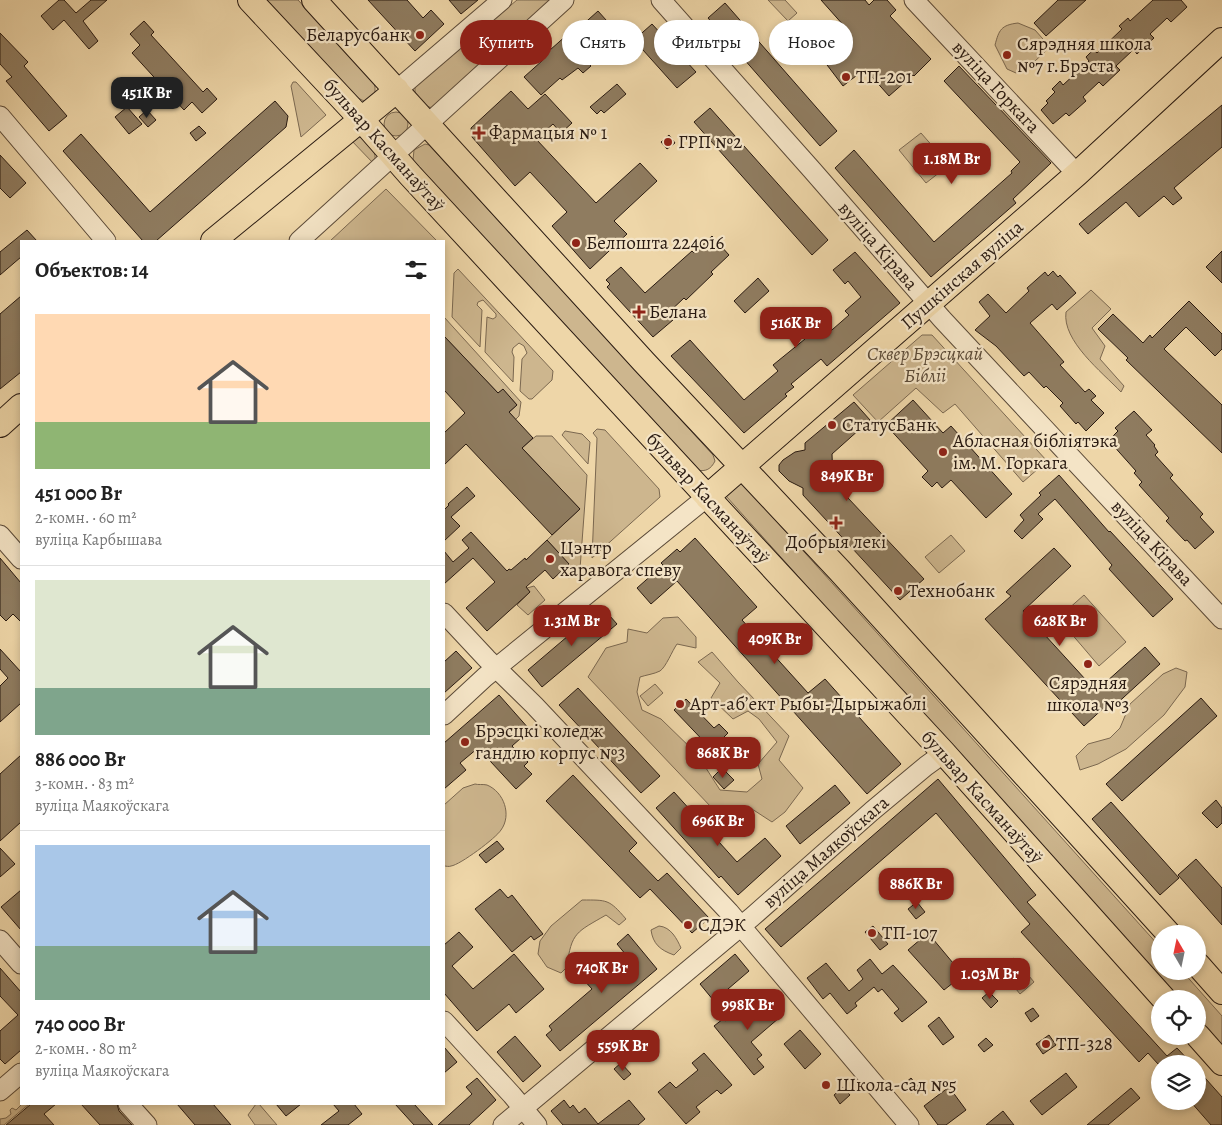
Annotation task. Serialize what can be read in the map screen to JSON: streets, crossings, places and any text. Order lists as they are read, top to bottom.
{
  "streets": {
    "main road": ["бульвар Касманаўтаў", "Пушкінская вуліца"],
    "street": ["вуліца Горкага", "вуліца Кірава", "вуліца Маякоўскага"]
  },
  "crossings": [
    ["вуліца Горкага", "Пушкінская вуліца"],
    ["бульвар Касманаўтаў", "Пушкінская вуліца"],
    ["бульвар Касманаўтаў", "вуліца Маякоўскага"],
    ["вуліца Кірава", "Пушкінская вуліца"]
  ],
  "parks": ["Сквер Брэсцкай Бібліі"],
  "places": {
    "other": [
      "Беларусбанк",
      "Сярэдняя школа №7 г.Брэста",
      "ТП-201",
      "ГРП №2",
      "Белпошта 224016",
      "СтатусБанк",
      "Абласная бібліятэка ім. М. Горкага",
      "Цэнтр харавога спеву",
      "Технобанк",
      "Сярэдняя школа №3",
      "Арт-абʼект Рыбы-Дырыжаблі",
      "Брэсцкі коледж гандлю корпус №3",
      "СДЭК",
      "ТП-107",
      "ТП-328",
      "Школа-сад №5"
    ],
    "health": ["Фармацыя № 1", "Белана", "Добрыя лекі"]
  },
  "north": "top",
  "page": {
    "chip": [
      "Купить",
      "Снять",
      "Фильтры",
      "Новое"
    ],
    "price": [
      "451K Br",
      "1.18M Br",
      "516K Br",
      "849K Br",
      "1.31M Br",
      "628K Br",
      "409K Br",
      "868K Br",
      "696K Br",
      "886K Br",
      "740K Br",
      "1.03M Br",
      "998K Br",
      "559K Br"
    ],
    "heading": "Объектов: 14",
    "list": [
      {
        "name": "451 000 Br",
        "note": "2-комн. · 60 m² · вуліца Карбышава"
      },
      {
        "name": "886 000 Br",
        "note": "3-комн. · 83 m² · вуліца Маякоўскага"
      },
      {
        "name": "740 000 Br",
        "note": "2-комн. · 80 m² · вуліца Маякоўскага"
      }
    ]
  }
}
